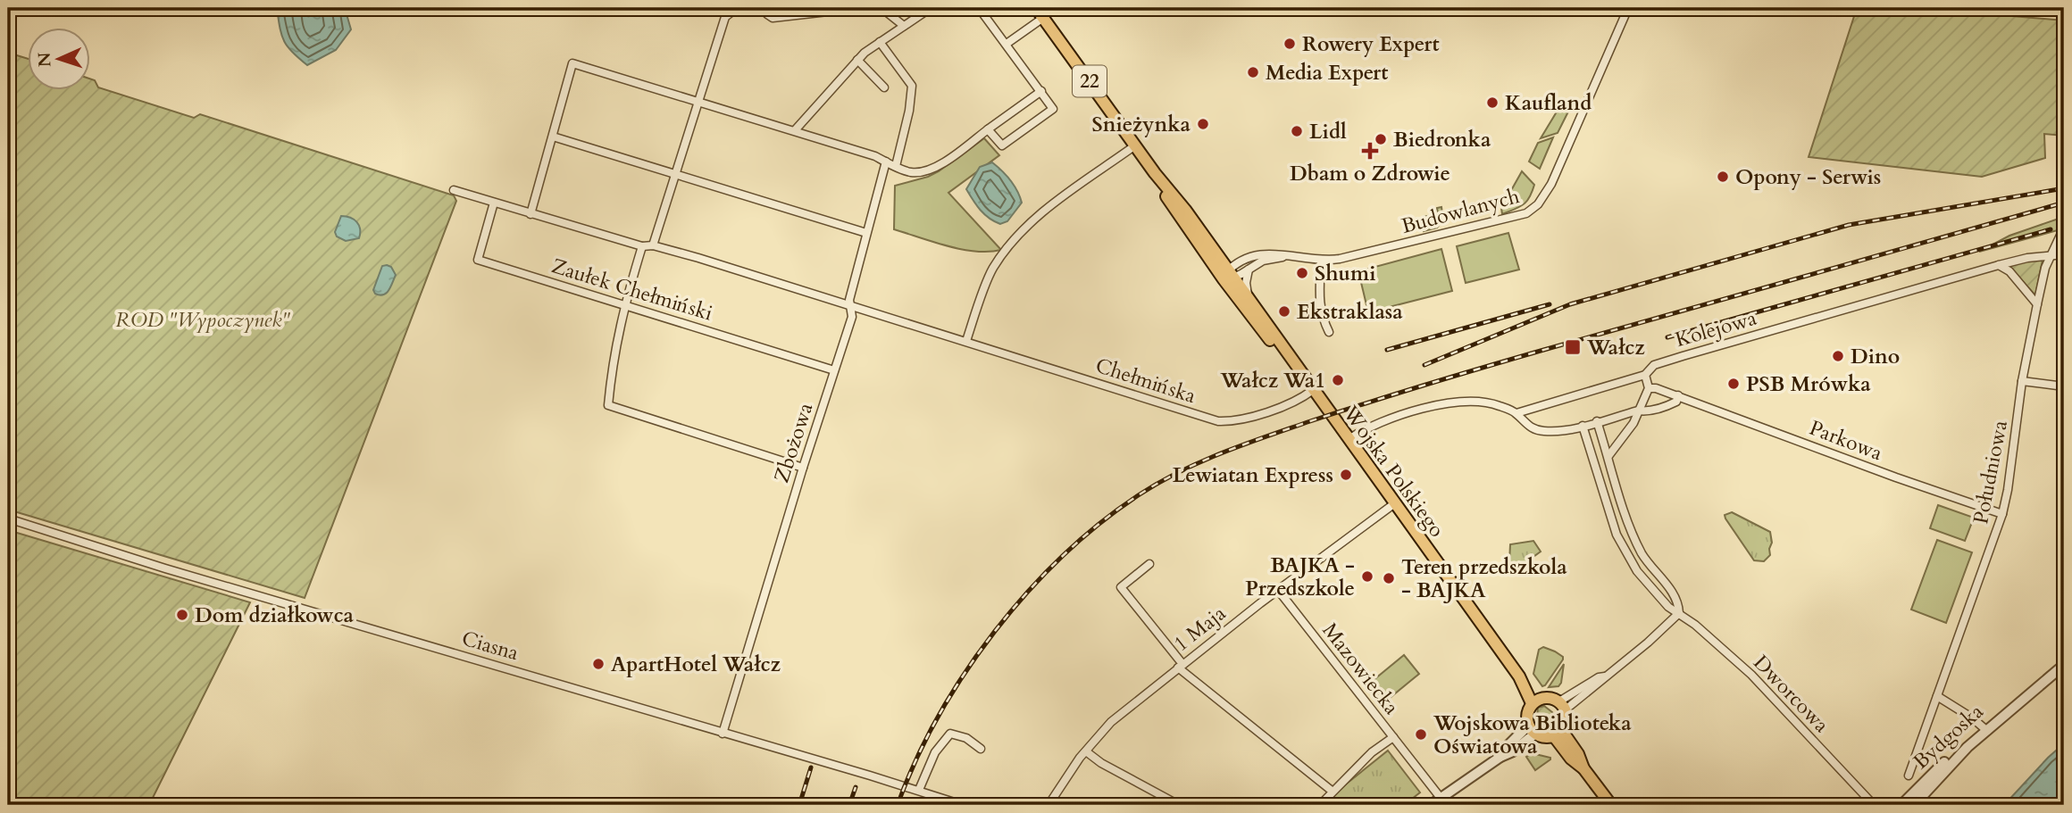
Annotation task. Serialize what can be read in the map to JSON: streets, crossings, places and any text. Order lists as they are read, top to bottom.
{
  "streets": {
    "main road": ["22", "Wojska Polskiego"],
    "street": [
      "Budowlanych",
      "Zaułek Chełmiński",
      "Kolejowa",
      "Chełmińska",
      "Parkowa",
      "Zbożowa",
      "Południowa",
      "1 Maja",
      "Ciasna",
      "Mazowiecka",
      "Dworcowa",
      "Bydgoska"
    ]
  },
  "crossings": [
    ["Budowlanych", "Wojska Polskiego"],
    ["Zaułek Chełmiński", "Chełmińska"],
    ["Zaułek Chełmiński", "Zbożowa"],
    ["Kolejowa", "Południowa"],
    ["Chełmińska", "Zbożowa"],
    ["Chełmińska", "Wojska Polskiego"],
    ["Parkowa", "Południowa"],
    ["Zbożowa", "Ciasna"],
    ["Wojska Polskiego", "1 Maja"],
    ["1 Maja", "Mazowiecka"]
  ],
  "parks": ["ROD \"Wypoczynek\""],
  "places": {
    "other": [
      "Rowery Expert",
      "Media Expert",
      "Kaufland",
      "Snieżynka",
      "Lidl",
      "Biedronka",
      "Opony - Serwis",
      "Shumi",
      "Ekstraklasa",
      "Dino",
      "Wałcz Wa1",
      "PSB Mrówka",
      "Lewiatan Express",
      "BAJKA - Przedszkole",
      "Teren przedszkola - BAJKA",
      "Dom działkowca",
      "ApartHotel Wałcz",
      "Wojskowa Biblioteka Oświatowa"
    ],
    "health": ["Dbam o Zdrowie"],
    "transit": ["Wałcz"]
  },
  "north": "left"
}
